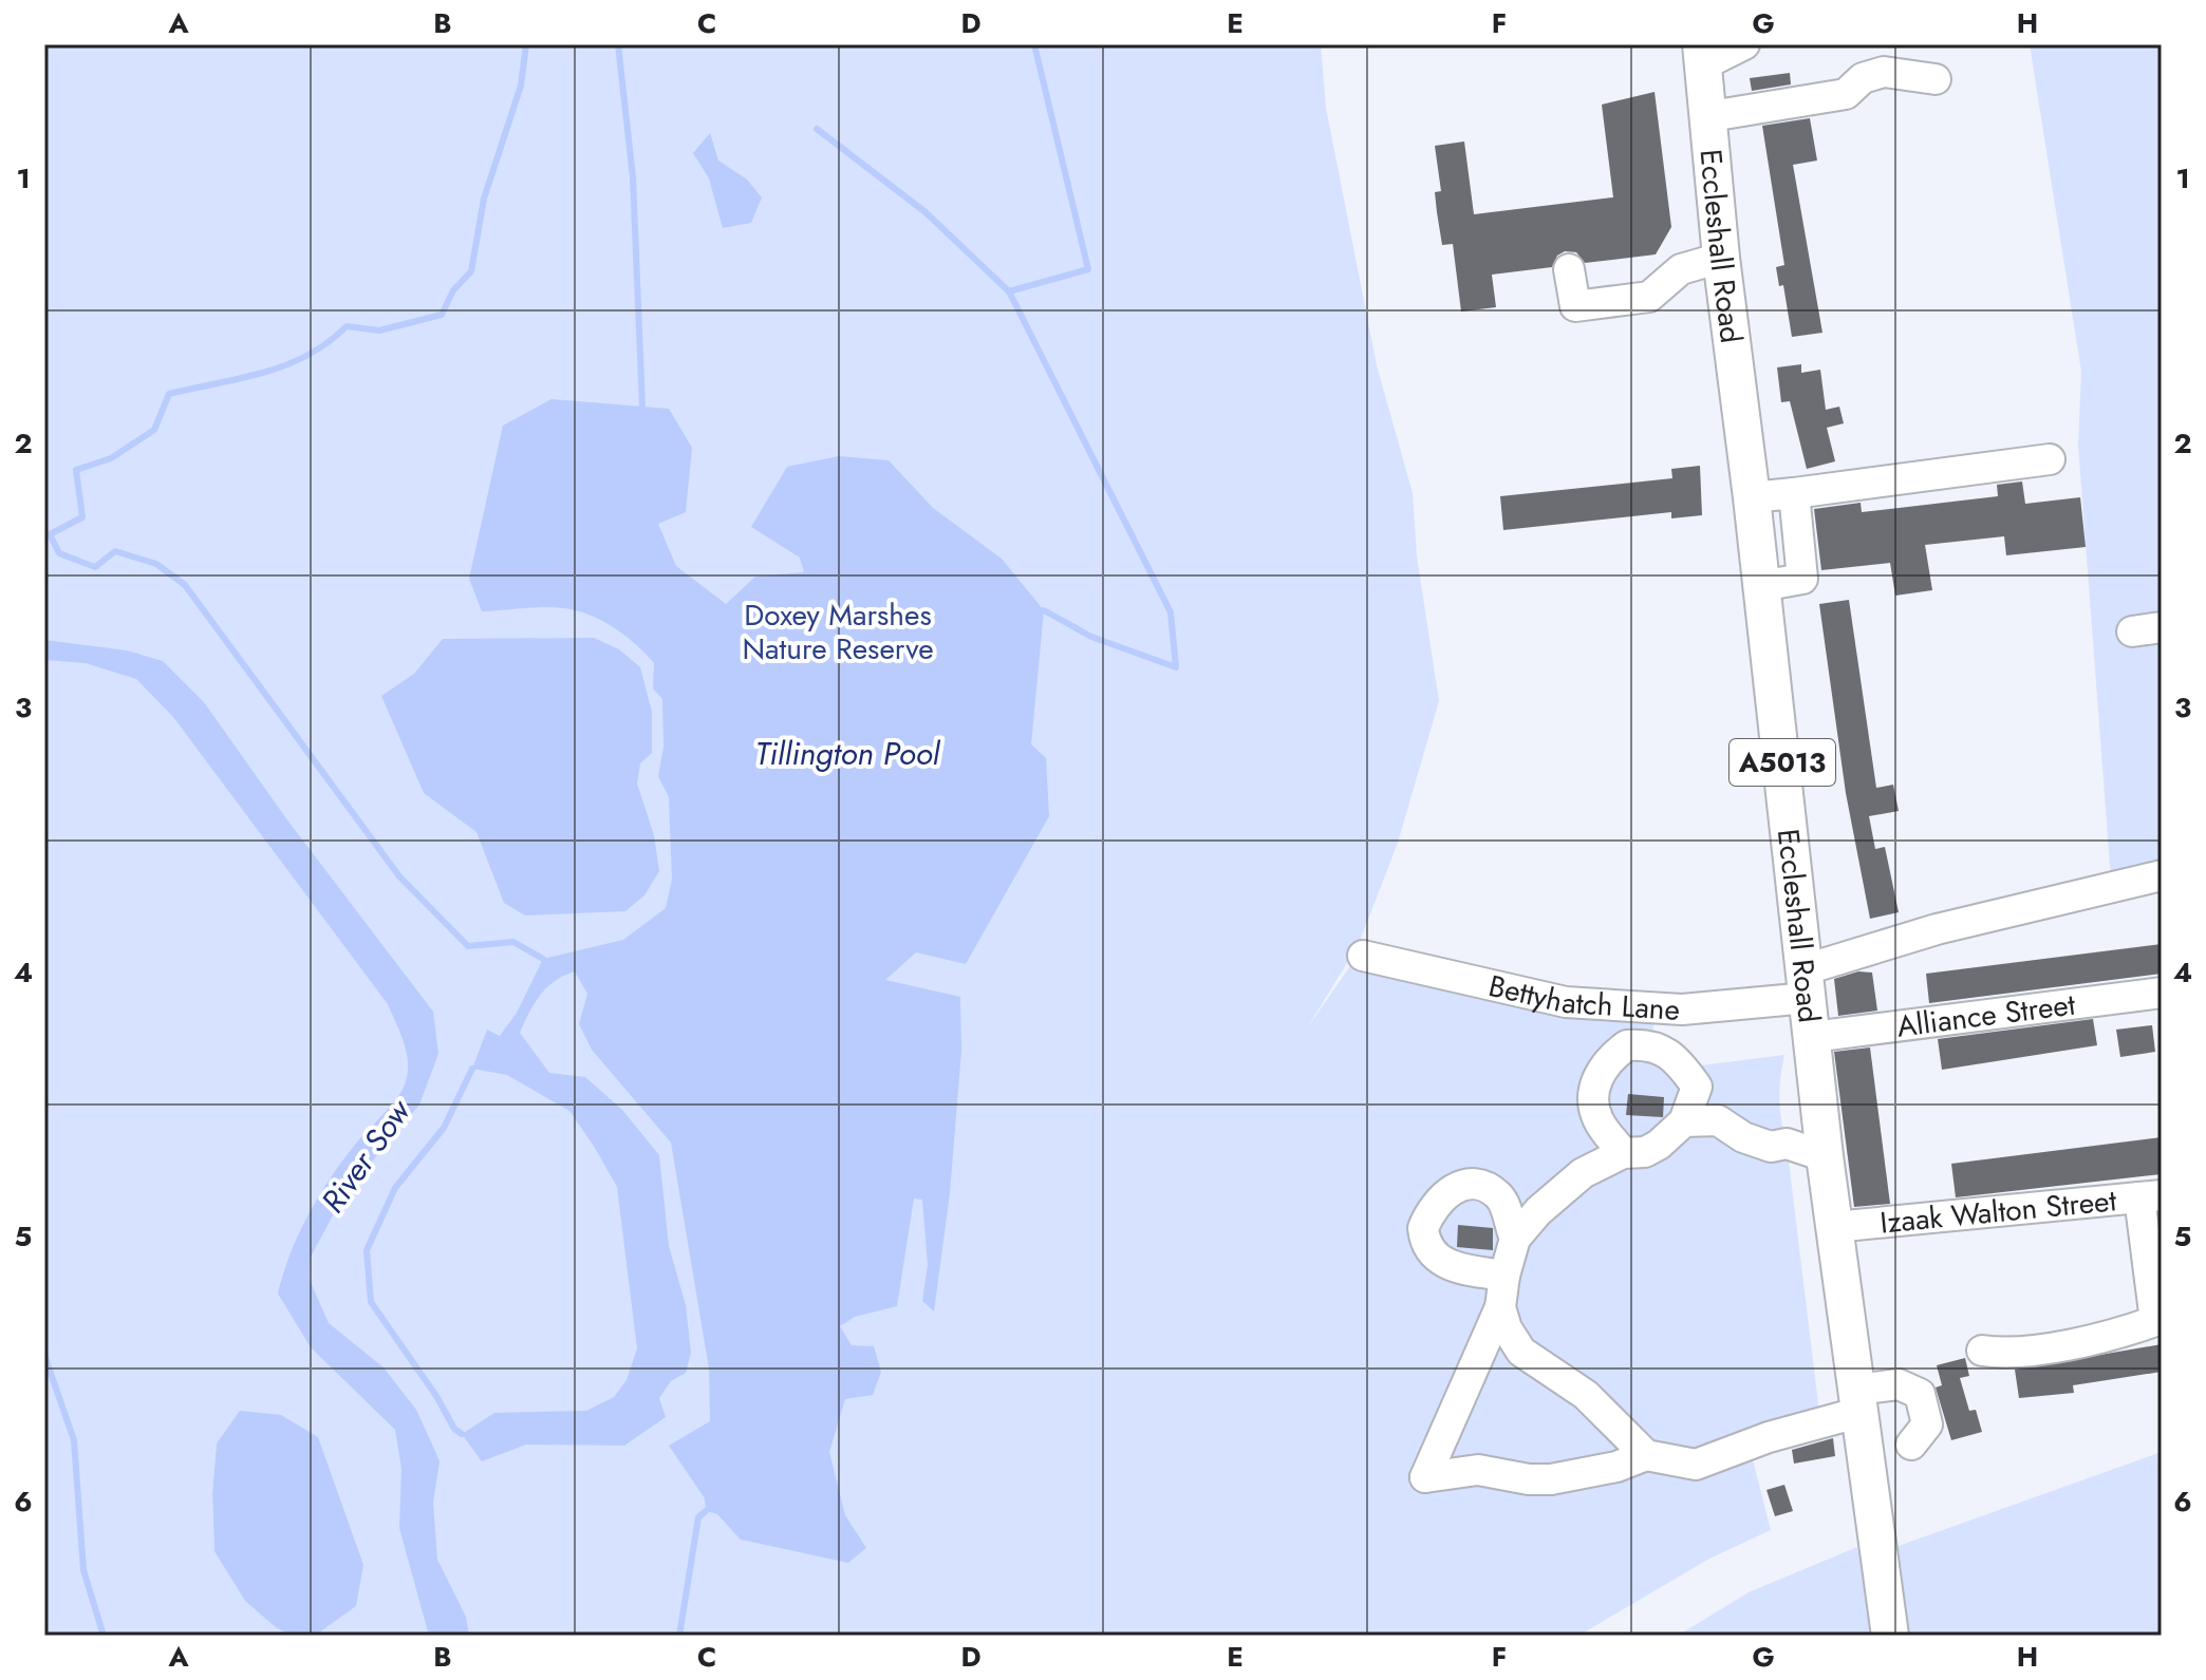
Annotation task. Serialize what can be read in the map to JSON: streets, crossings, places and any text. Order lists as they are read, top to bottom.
{
  "streets": {
    "main road": ["Eccleshall Road", "A5013"],
    "street": ["Bettyhatch Lane", "Alliance Street", "Izaak Walton Street"]
  },
  "crossings": [
    ["Eccleshall Road", "Bettyhatch Lane"],
    ["Eccleshall Road", "Alliance Street"],
    ["Eccleshall Road", "Izaak Walton Street"]
  ],
  "water": ["Tillington Pool", "River Sow"],
  "parks": ["Doxey Marshes Nature Reserve"],
  "grid": {
    "columns": [
      "A",
      "B",
      "C",
      "D",
      "E",
      "F",
      "G",
      "H"
    ],
    "rows": [
      "1",
      "2",
      "3",
      "4",
      "5",
      "6"
    ]
  }
}
